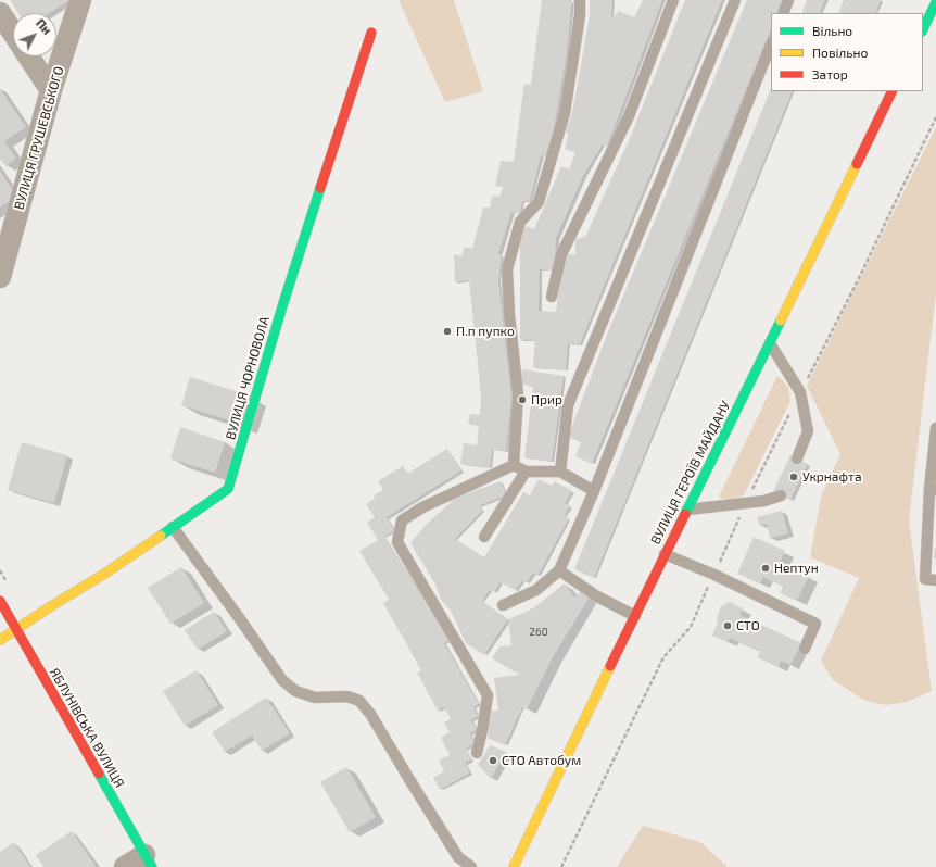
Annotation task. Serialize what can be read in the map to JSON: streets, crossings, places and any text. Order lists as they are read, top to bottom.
{
  "streets": {
    "street": [
      "ВУЛИЦЯ ГРУШЕВСЬКОГО",
      "ВУЛИЦЯ ЧОРНОВОЛА",
      "ВУЛИЦЯ ГЕРОЇВ МАЙДАНУ",
      "ЯБЛУНІВСЬКА ВУЛИЦЯ"
    ]
  },
  "crossings": [
    ["ВУЛИЦЯ ЧОРНОВОЛА", "ЯБЛУНІВСЬКА ВУЛИЦЯ"]
  ],
  "places": [
    "П.п пупко",
    "Прир",
    "Укрнафта",
    "Нептун",
    "СТО",
    "СТО Автобум"
  ],
  "house_numbers": ["260"],
  "legend": ["Вільно", "Повільно", "Затор"],
  "north": "top right"
}
